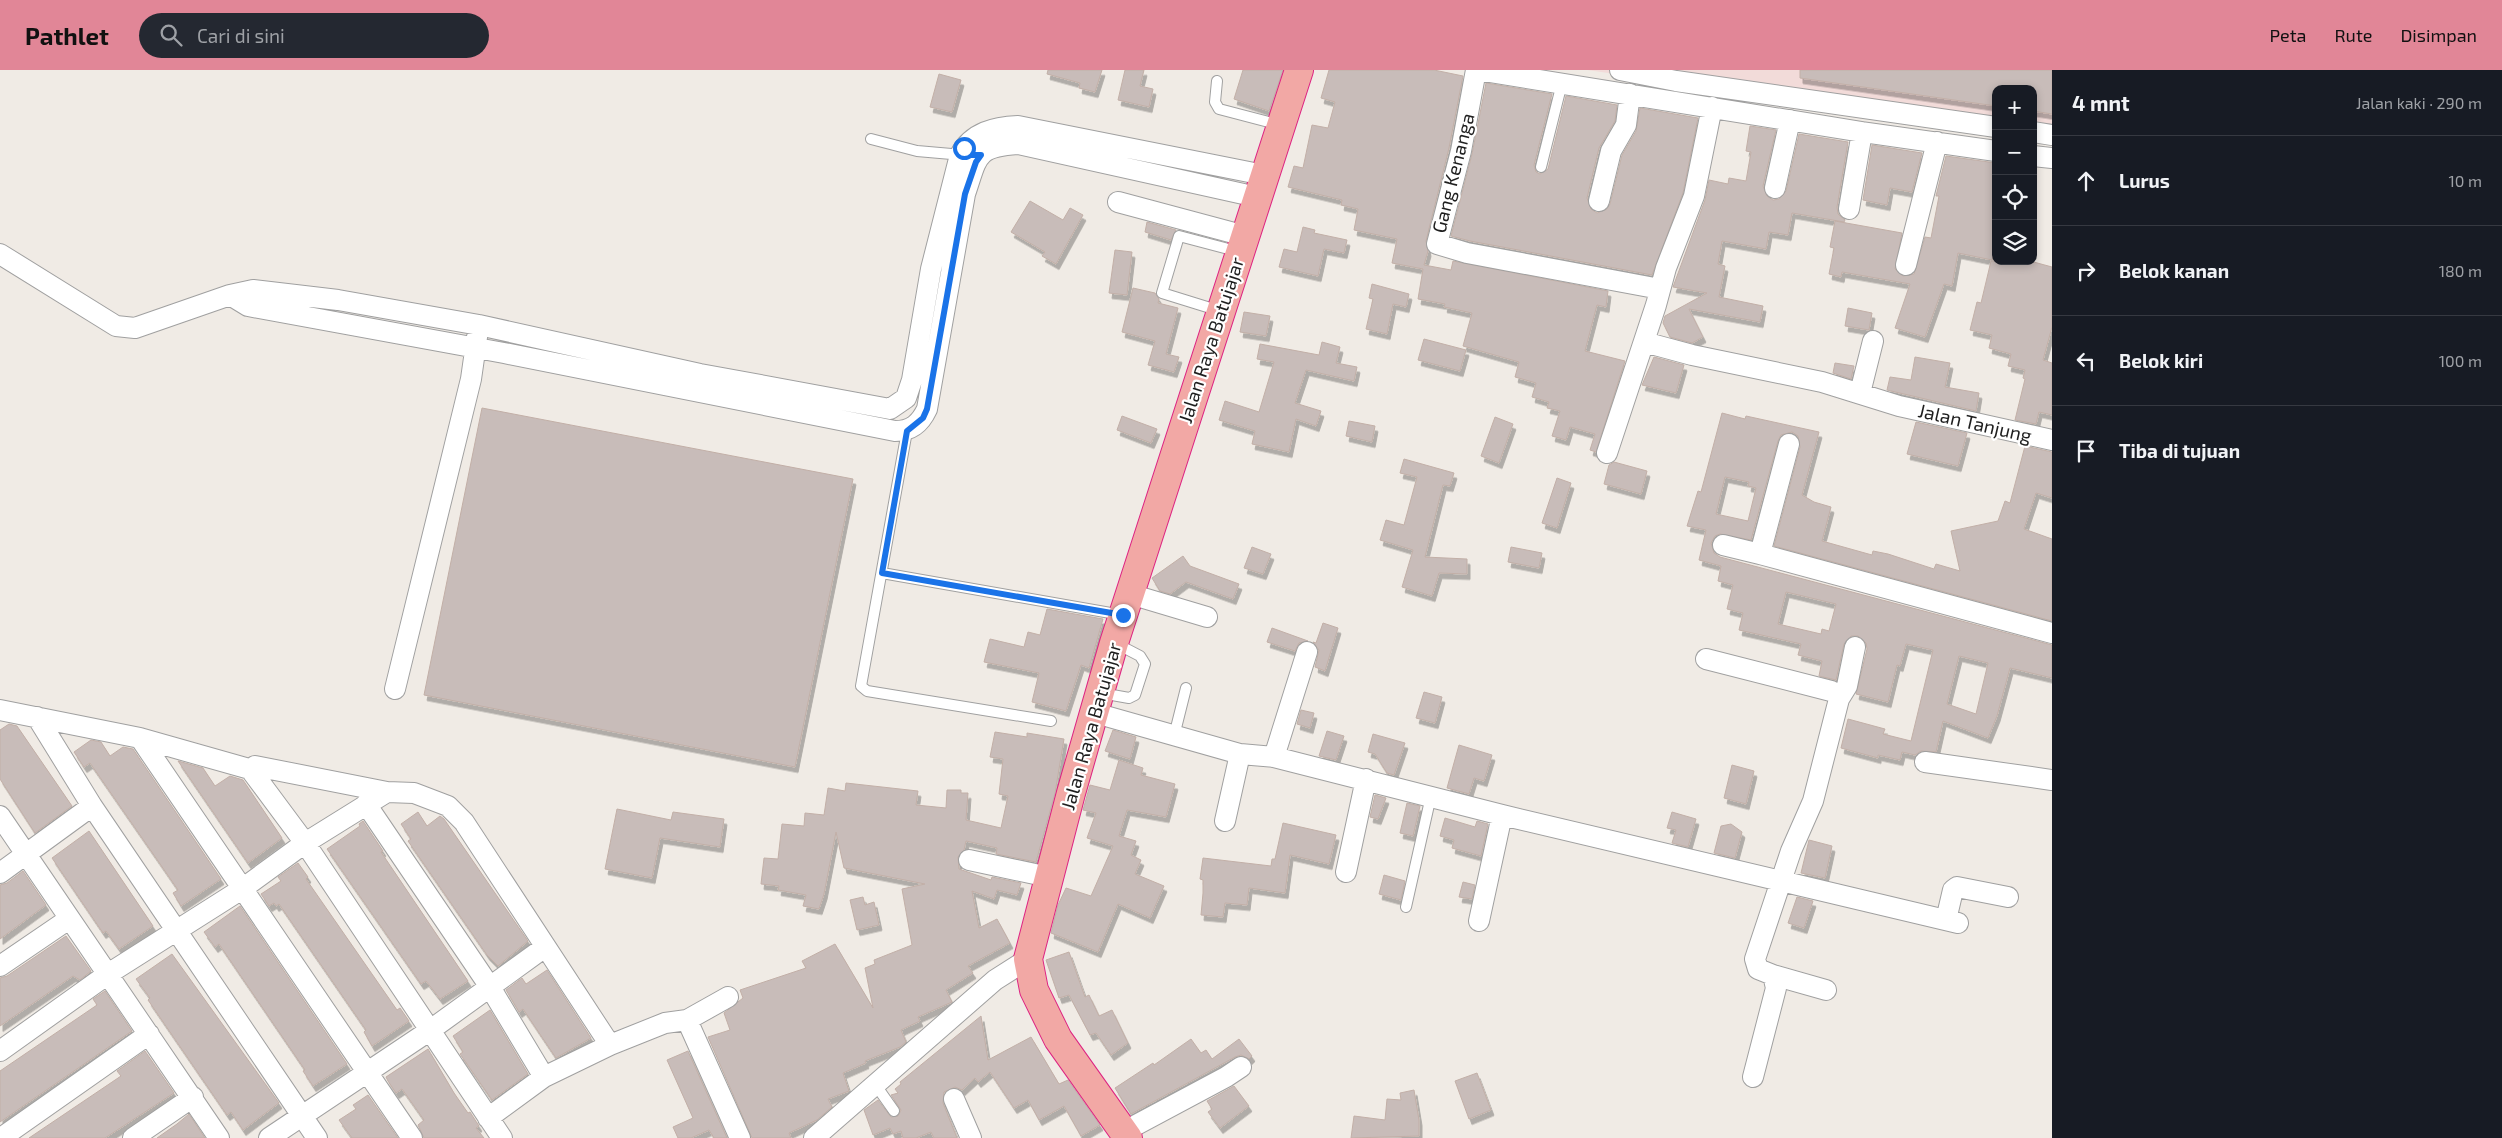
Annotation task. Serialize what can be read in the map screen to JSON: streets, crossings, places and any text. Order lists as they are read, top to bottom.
{
  "streets": {
    "highway": ["Jalan Raya Batujajar"],
    "street": ["Gang Kenanga", "Jalan Tanjung"]
  },
  "page": {
    "header": "Pathlet",
    "search": "Cari di sini",
    "nav": ["Peta", "Rute", "Disimpan"],
    "heading": ["4 mnt", "Jalan kaki · 290 m"],
    "map_buttons": ["+", "−"],
    "list": [
      ["Lurus", "10 m"],
      ["Belok kanan", "180 m"],
      ["Belok kiri", "100 m"],
      "Tiba di tujuan"
    ]
  }
}
